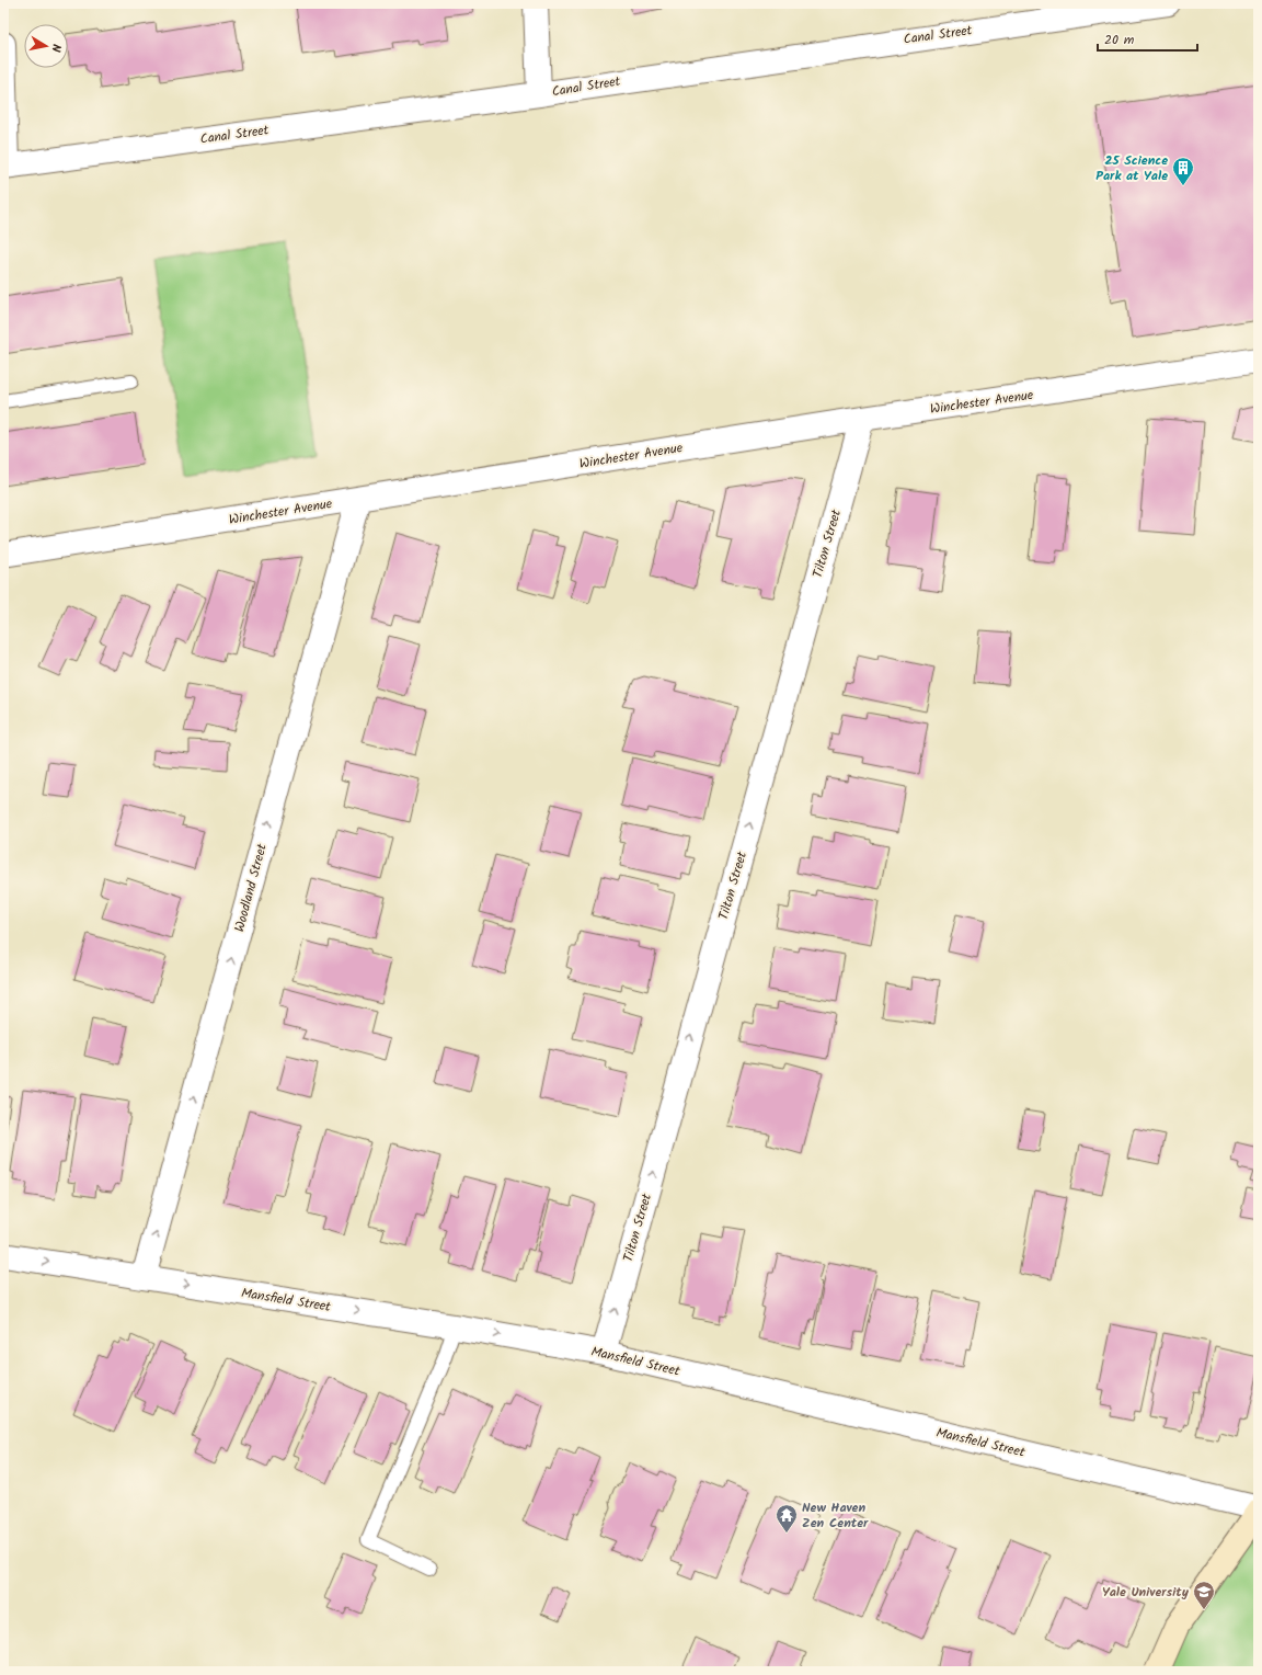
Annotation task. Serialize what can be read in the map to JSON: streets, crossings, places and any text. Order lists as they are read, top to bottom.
{
  "streets": {
    "street": [
      "Canal Street",
      "Winchester Avenue",
      "Tilton Street",
      "Woodland Street",
      "Mansfield Street"
    ]
  },
  "crossings": [
    ["Winchester Avenue", "Tilton Street"],
    ["Winchester Avenue", "Woodland Street"],
    ["Tilton Street", "Mansfield Street"],
    ["Woodland Street", "Mansfield Street"]
  ],
  "one_way": ["Tilton Street", "Woodland Street", "Mansfield Street"],
  "places": {
    "building": ["25 Science Park at Yale"],
    "temple": ["New Haven Zen Center"],
    "school or university": ["Yale University"]
  },
  "scale_bar": "20 m",
  "north": "right"
}
